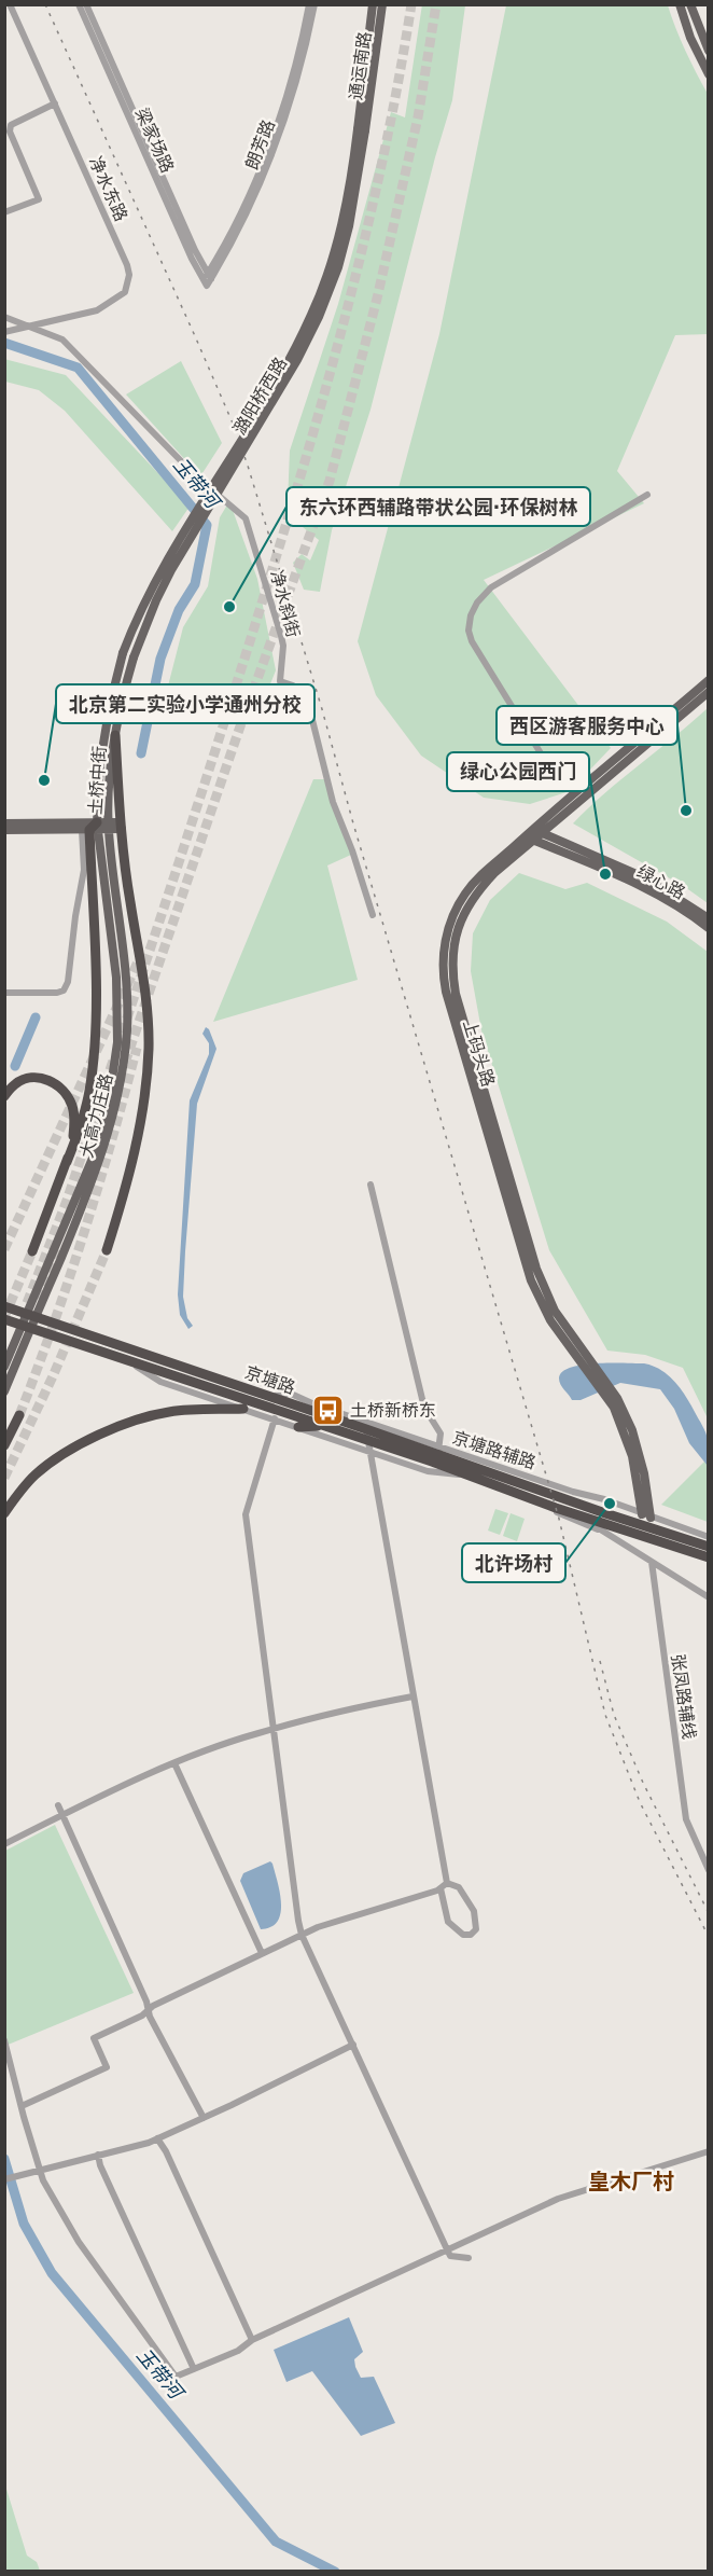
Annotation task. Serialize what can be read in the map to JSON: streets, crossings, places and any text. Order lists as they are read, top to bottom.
{
  "streets": {
    "highway": ["京塘路"],
    "main road": [
      "通运南路",
      "潞阳桥西路",
      "土桥中街",
      "绿心路",
      "上码头路",
      "大高力庄路"
    ],
    "street": [
      "梁家场路",
      "朗芳路",
      "净水东路",
      "净水斜街",
      "京塘路辅路",
      "张凤路辅线"
    ]
  },
  "crossings": [
    ["通运南路", "潞阳桥西路"],
    ["梁家场路", "朗芳路"],
    ["净水东路", "净水斜街"],
    ["潞阳桥西路", "土桥中街"],
    ["潞阳桥西路", "大高力庄路"],
    ["土桥中街", "大高力庄路"],
    ["绿心路", "上码头路"],
    ["上码头路", "京塘路辅路"],
    ["大高力庄路", "京塘路"],
    ["京塘路", "京塘路辅路"]
  ],
  "districts": ["皇木厂村"],
  "water": ["玉带河"],
  "places": {
    "other": [
      "东六环西辅路带状公园·环保树林",
      "北京第二实验小学通州分校",
      "西区游客服务中心",
      "绿心公园西门",
      "北许场村"
    ],
    "bus stop": ["土桥新桥东"]
  }
}
